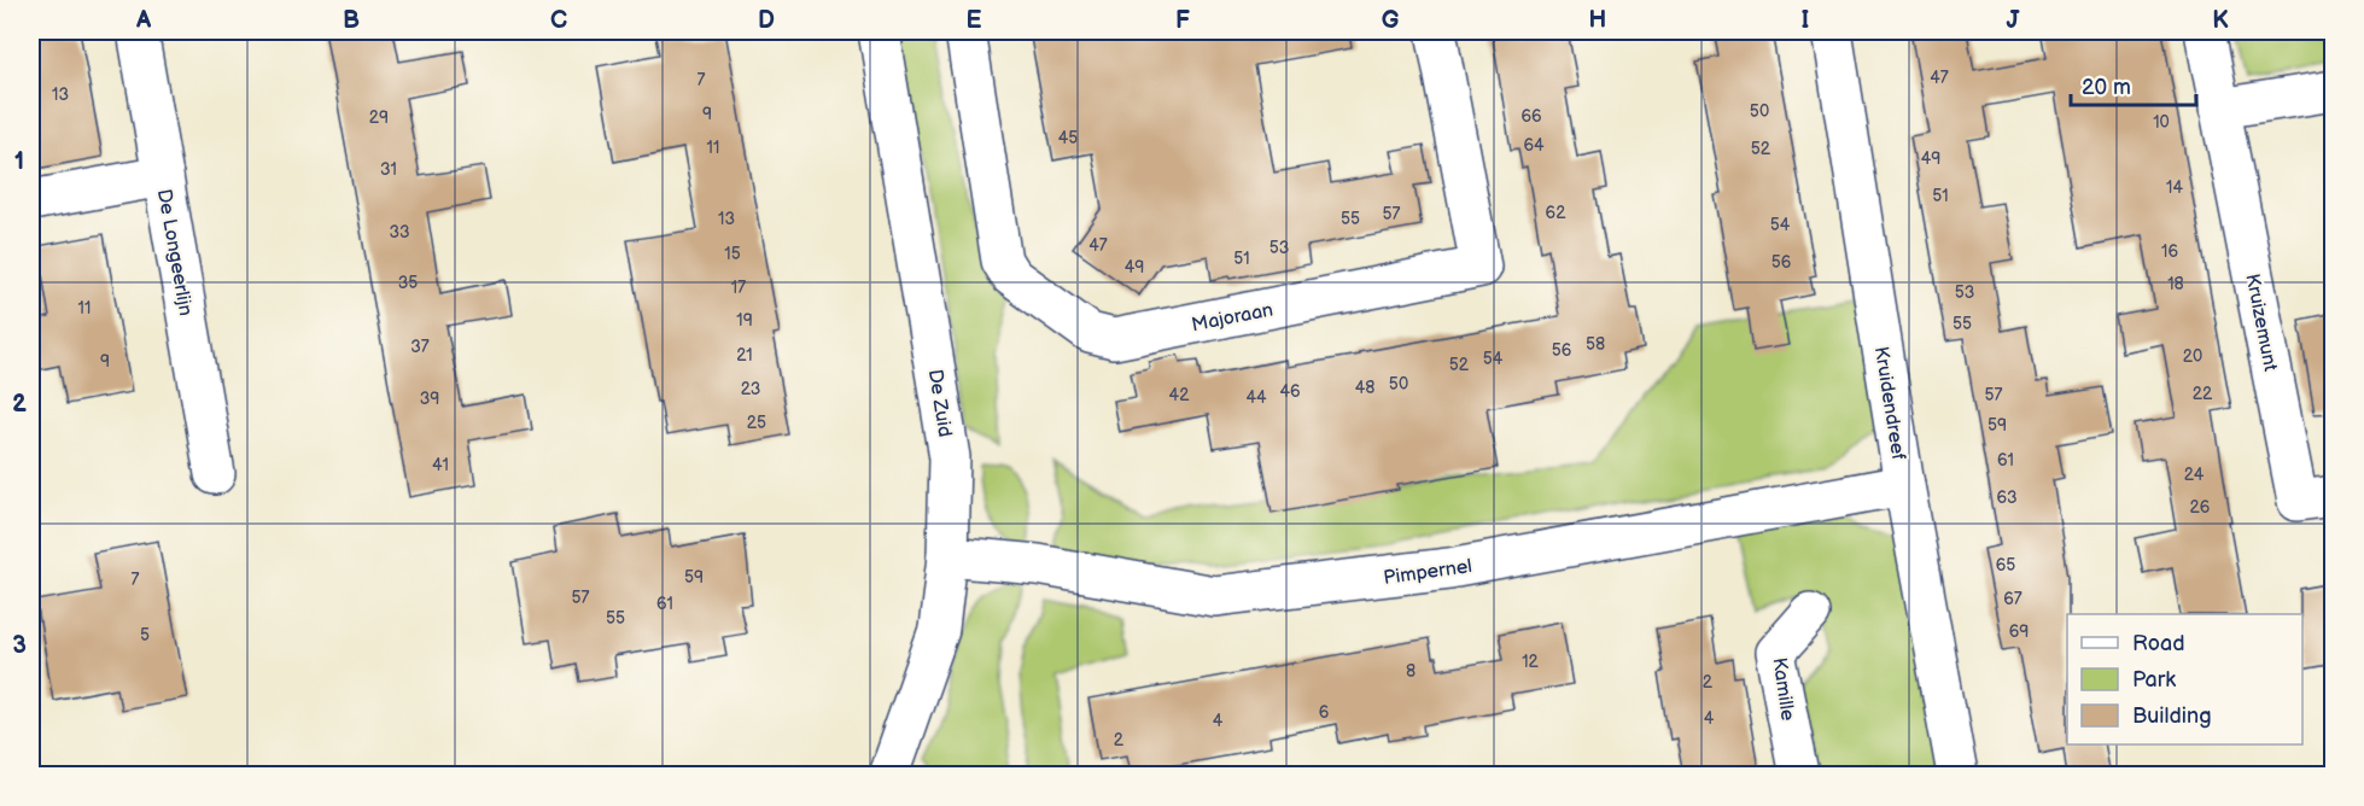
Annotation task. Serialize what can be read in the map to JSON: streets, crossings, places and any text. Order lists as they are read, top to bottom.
{
  "streets": {
    "street": [
      "De Longeerlijn",
      "Majoraan",
      "Kruizemunt",
      "De Zuid",
      "Kruidendreef",
      "Pimpernel",
      "Kamille"
    ]
  },
  "crossings": [
    ["De Zuid", "Pimpernel"],
    ["Kruidendreef", "Pimpernel"]
  ],
  "house_numbers": [
    "47",
    "7",
    "13",
    "50",
    "9",
    "66",
    "29",
    "10",
    "45",
    "64",
    "11",
    "52",
    "49",
    "31",
    "14",
    "51",
    "62",
    "57",
    "13",
    "55",
    "54",
    "33",
    "47",
    "53",
    "16",
    "15",
    "51",
    "56",
    "49",
    "35",
    "18",
    "17",
    "53",
    "11",
    "19",
    "55",
    "58",
    "37",
    "56",
    "21",
    "20",
    "54",
    "9",
    "52",
    "50",
    "48",
    "23",
    "46",
    "22",
    "42",
    "57",
    "44",
    "39",
    "25",
    "59",
    "61",
    "41",
    "24",
    "63",
    "26",
    "65",
    "59",
    "7",
    "57",
    "67",
    "61",
    "55",
    "69",
    "5",
    "12",
    "8",
    "2",
    "6",
    "4",
    "4",
    "2"
  ],
  "legend": ["Road", "Park", "Building"],
  "scale_bar": "20 m",
  "grid": {
    "columns": [
      "A",
      "B",
      "C",
      "D",
      "E",
      "F",
      "G",
      "H",
      "I",
      "J",
      "K"
    ],
    "rows": ["1", "2", "3"]
  }
}
